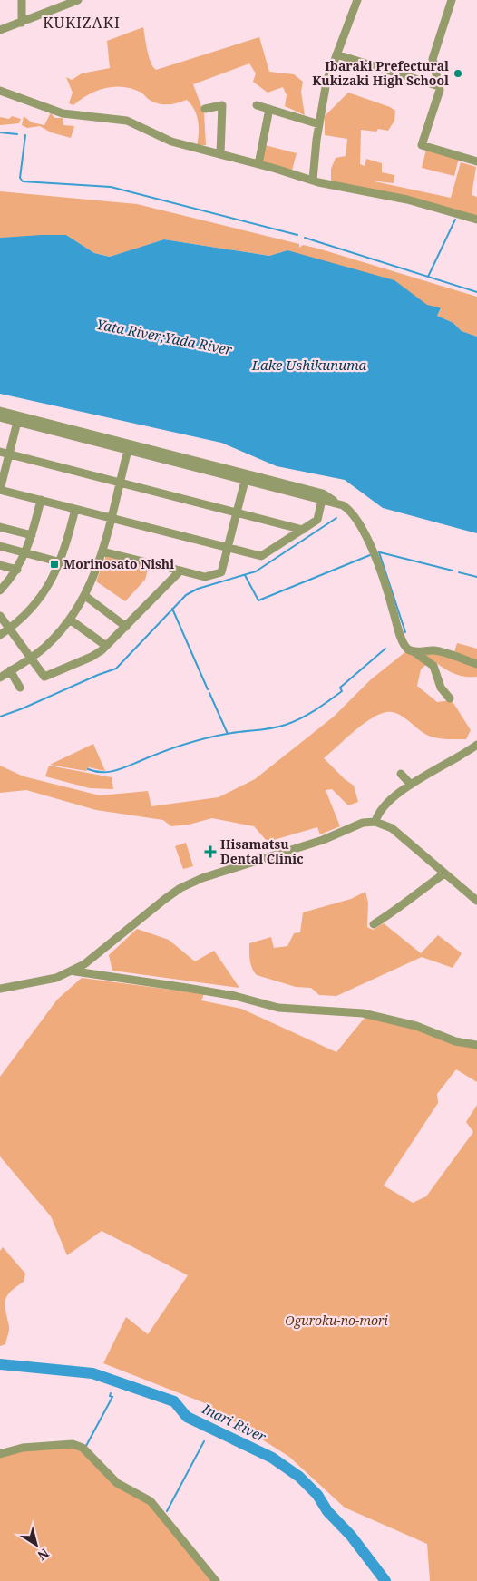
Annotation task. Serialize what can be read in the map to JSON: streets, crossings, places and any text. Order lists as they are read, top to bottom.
{
  "districts": ["KUKIZAKI"],
  "water": ["Yata River;Yada River", "Lake Ushikunuma", "Inari River"],
  "parks": ["Oguroku-no-mori"],
  "places": {
    "other": ["Ibaraki Prefectural Kukizaki High School"],
    "transit": ["Morinosato Nishi"],
    "health": ["Hisamatsu Dental Clinic"]
  },
  "north": "bottom right"
}
